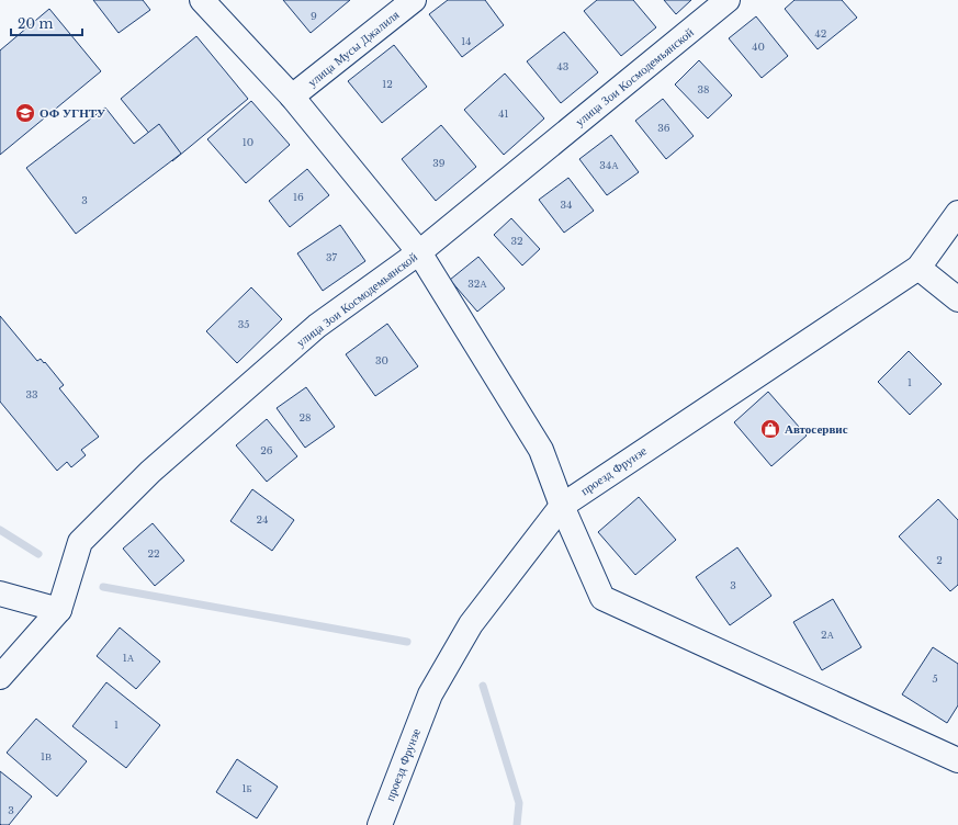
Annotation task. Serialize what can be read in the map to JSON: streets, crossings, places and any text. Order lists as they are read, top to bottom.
{
  "streets": {
    "street": ["улица Мусы Джалиля", "улица Зои Космодемьянской", "проезд Фрунзе"]
  },
  "places": {
    "school or university": ["ОФ УГНТУ"],
    "shop": ["Автосервис"]
  },
  "house_numbers": [
    "9",
    "42",
    "14",
    "40",
    "43",
    "12",
    "38",
    "41",
    "36",
    "10",
    "39",
    "34А",
    "16",
    "3",
    "34",
    "32",
    "37",
    "32А",
    "35",
    "30",
    "1",
    "33",
    "28",
    "26",
    "24",
    "22",
    "2",
    "3",
    "2А",
    "1А",
    "5",
    "1",
    "1В",
    "1Б",
    "3"
  ],
  "scale_bar": "20 m"
}
